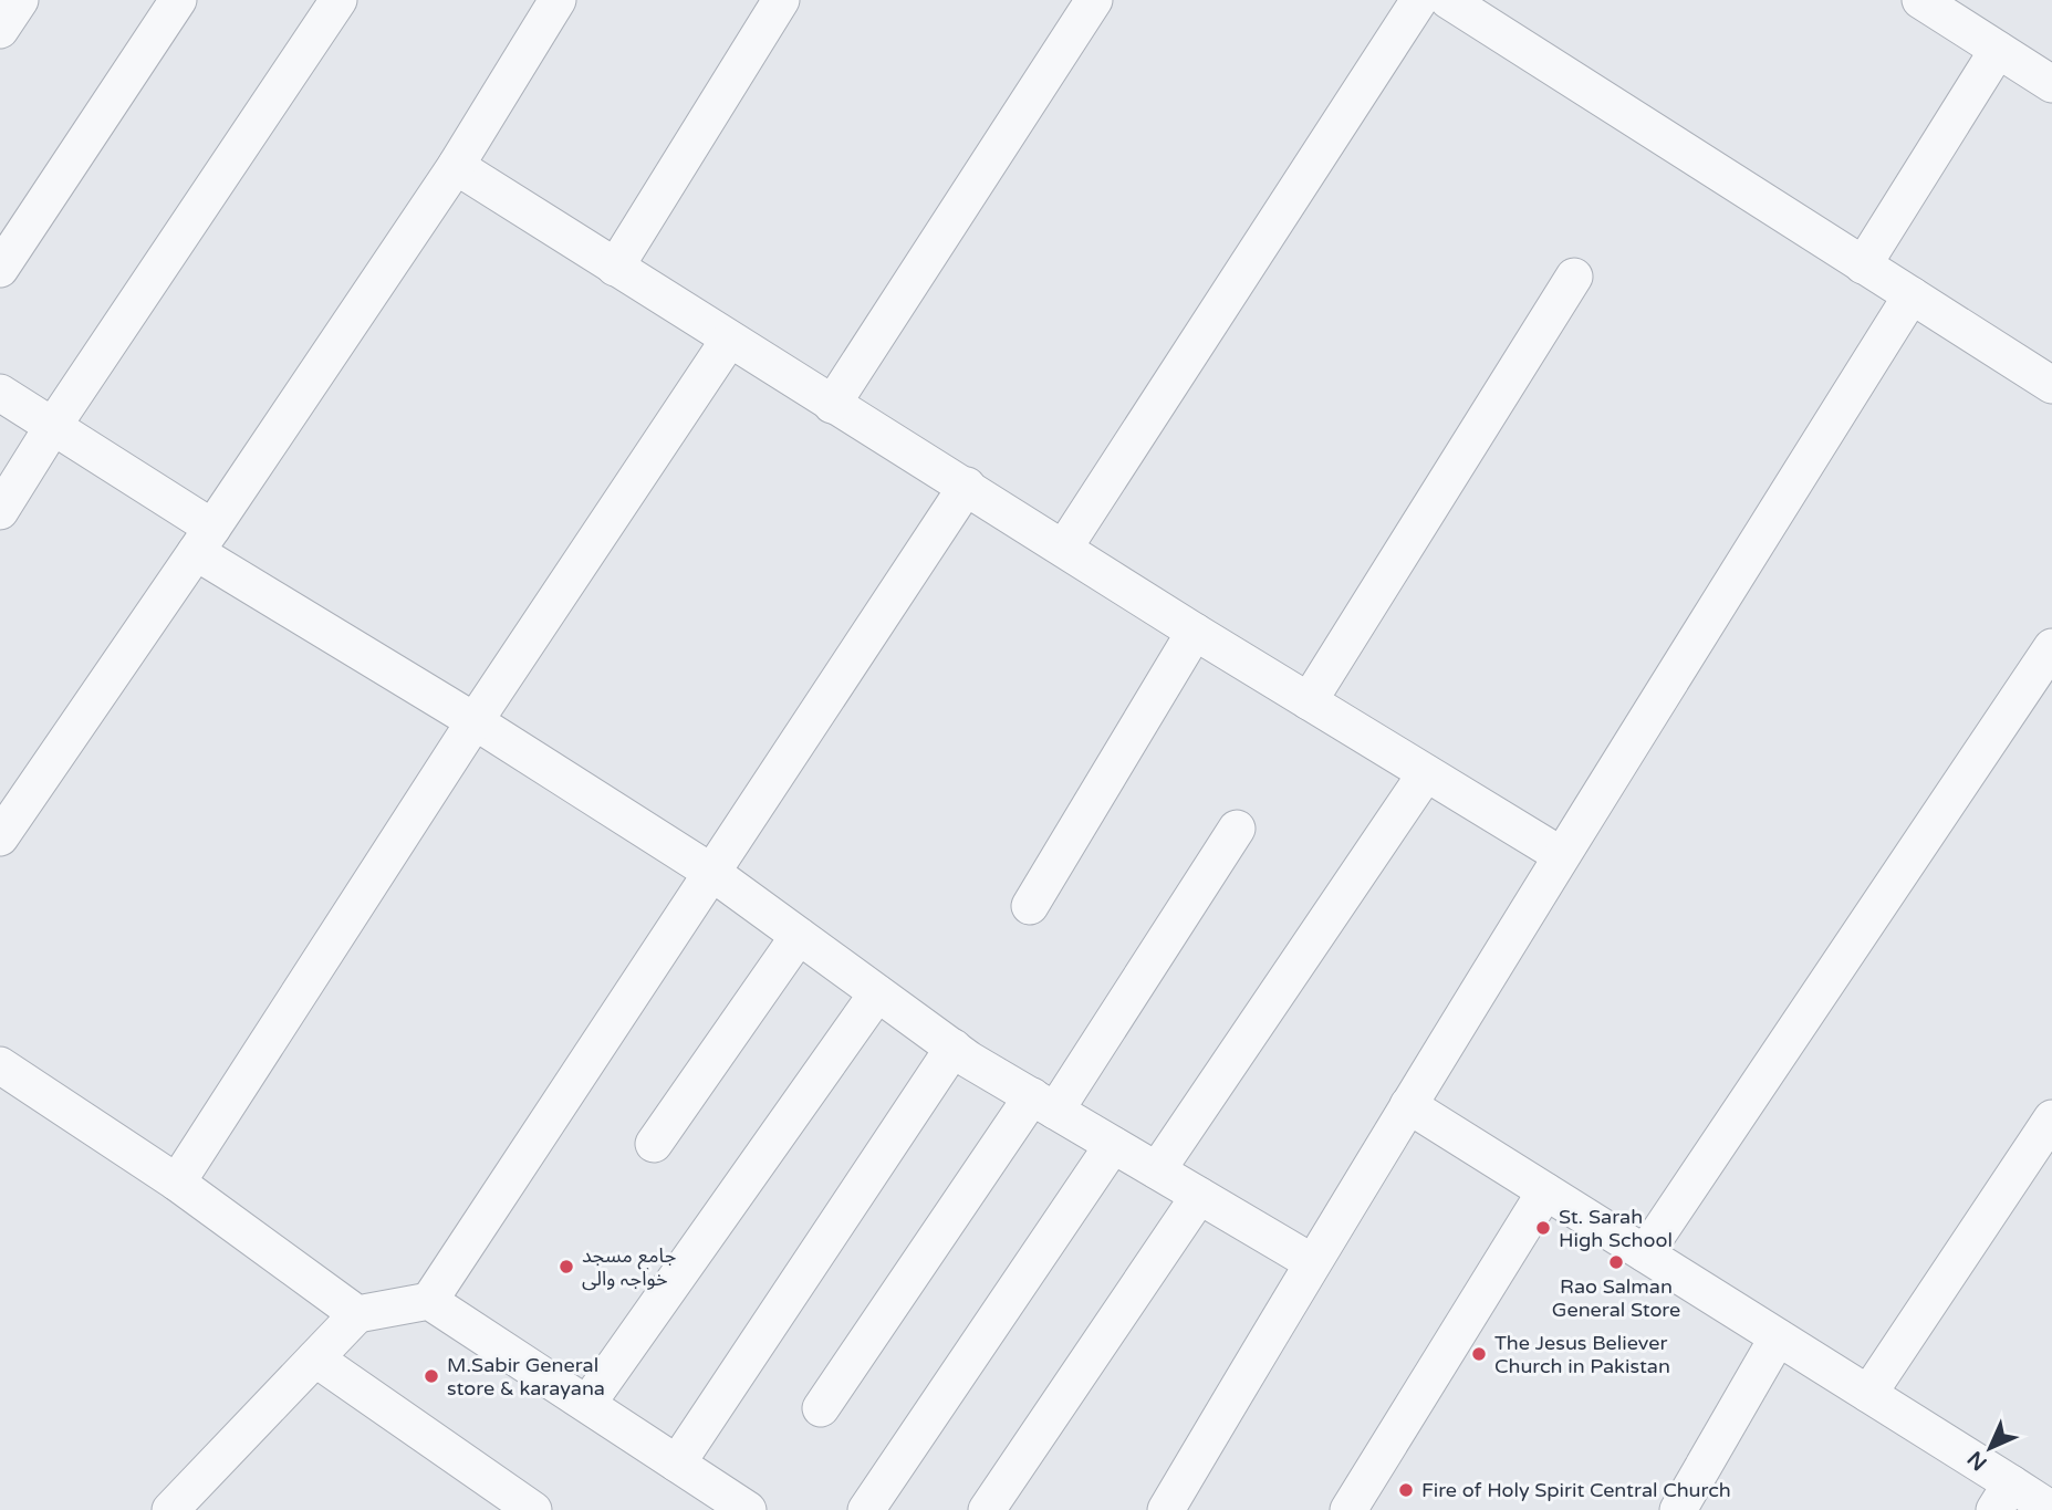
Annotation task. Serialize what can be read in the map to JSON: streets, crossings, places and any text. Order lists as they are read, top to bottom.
{
  "places": [
    "St. Sarah High School",
    "Rao Salman General Store",
    "جامع مسجد خواجہ والی",
    "The Jesus Believer Church in Pakistan",
    "M.Sabir General store & karayana",
    "Fire of Holy Spirit Central Church"
  ],
  "north": "bottom left"
}
